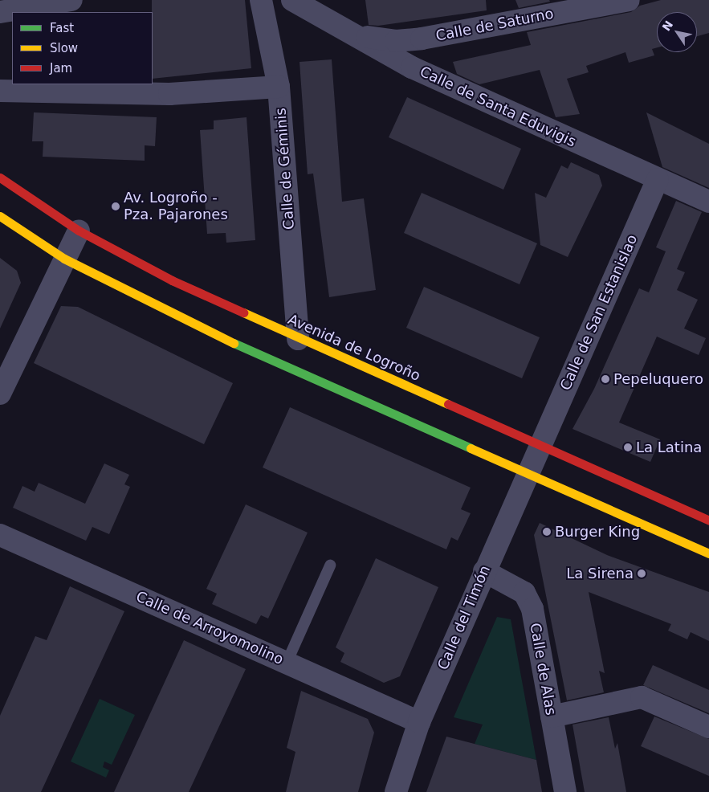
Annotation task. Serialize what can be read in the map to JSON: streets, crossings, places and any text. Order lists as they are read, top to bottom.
{
  "streets": {
    "main road": ["Avenida de Logroño"],
    "street": [
      "Calle de Saturno",
      "Calle de Santa Eduvigis",
      "Calle de Géminis",
      "Calle de San Estanislao",
      "Calle del Timón",
      "Calle de Arroyomolino",
      "Calle de Alas"
    ]
  },
  "crossings": [
    ["Calle de Saturno", "Calle de Santa Eduvigis"],
    ["Calle de Santa Eduvigis", "Calle de San Estanislao"],
    ["Calle de Géminis", "Avenida de Logroño"],
    ["Calle de San Estanislao", "Avenida de Logroño"],
    ["Calle de San Estanislao", "Calle del Timón"],
    ["Avenida de Logroño", "Calle del Timón"],
    ["Calle del Timón", "Calle de Arroyomolino"],
    ["Calle del Timón", "Calle de Alas"]
  ],
  "places": [
    "Av. Logroño - Pza. Pajarones",
    "Pepeluquero",
    "La Latina",
    "Burger King",
    "La Sirena"
  ],
  "legend": ["Fast", "Slow", "Jam"],
  "north": "top left"
}
